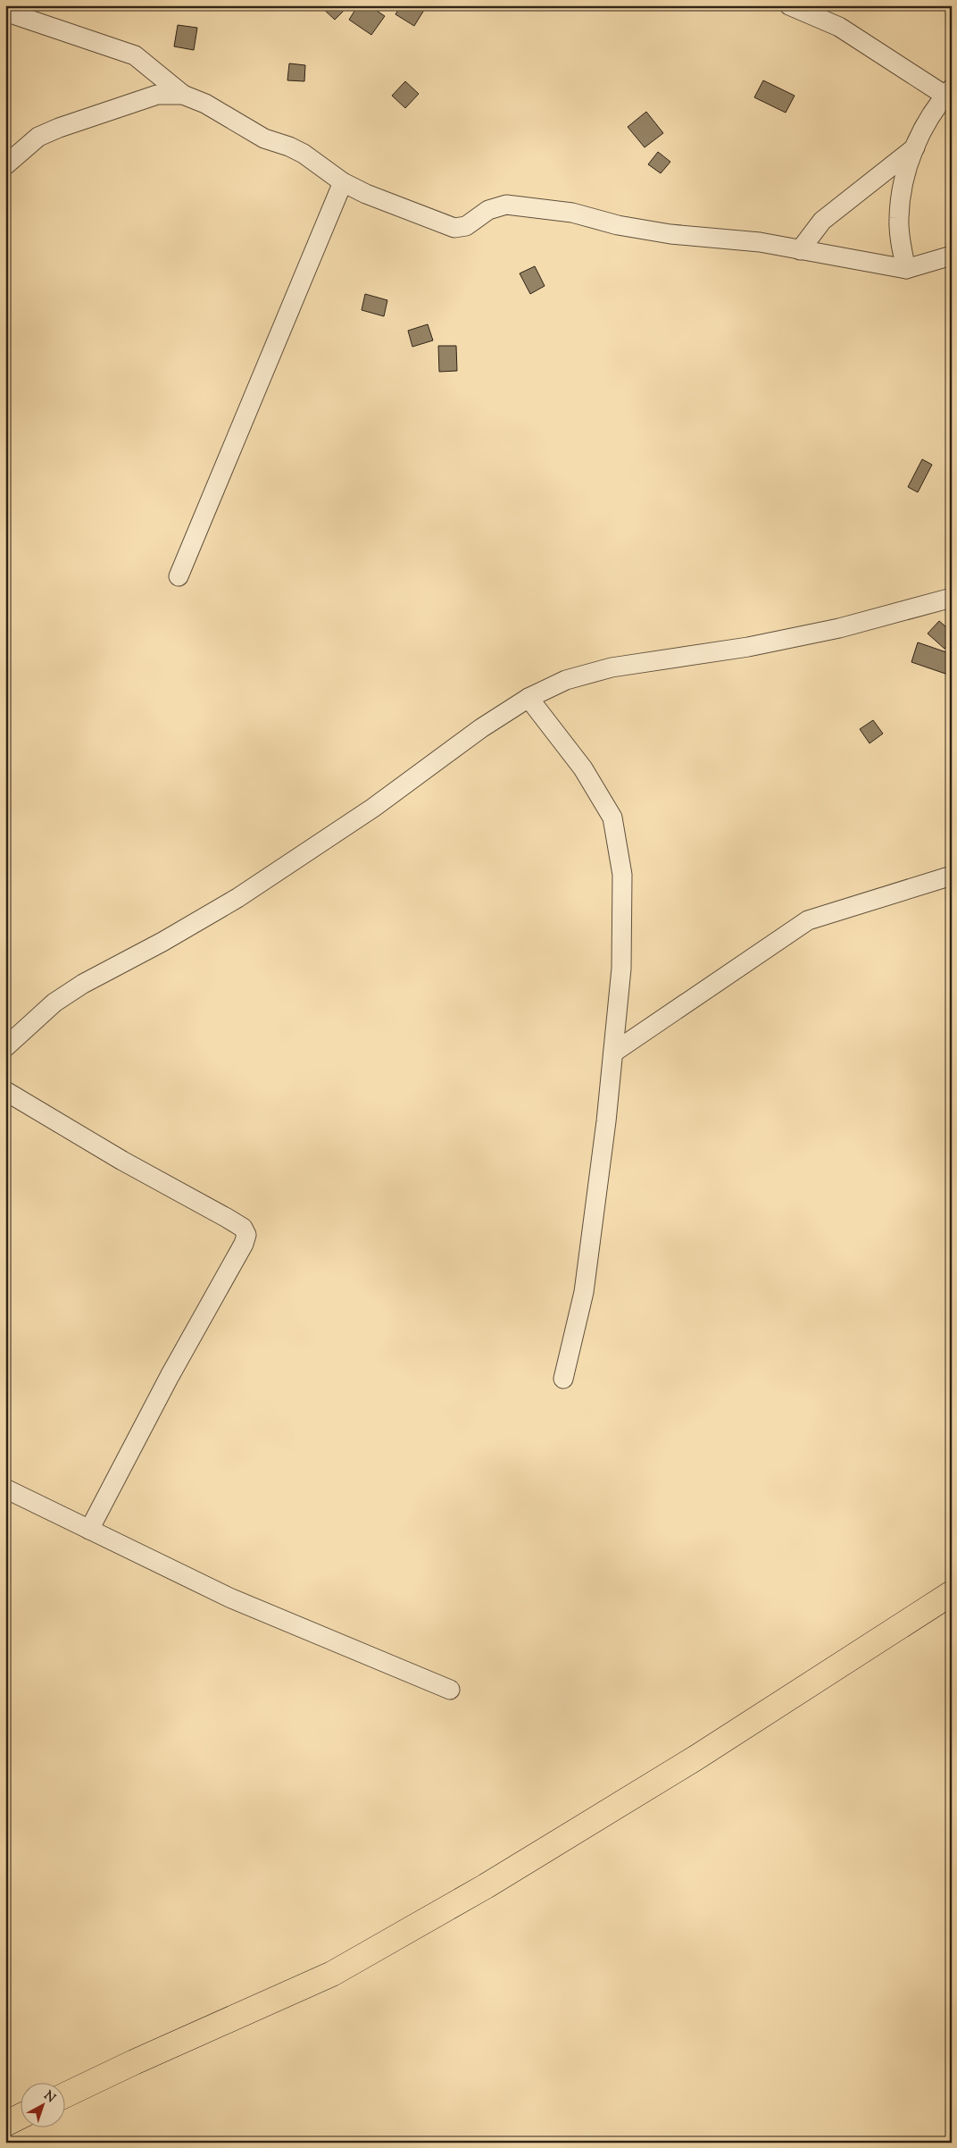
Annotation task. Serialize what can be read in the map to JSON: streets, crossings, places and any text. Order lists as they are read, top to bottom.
{
  "north": "top right"
}
